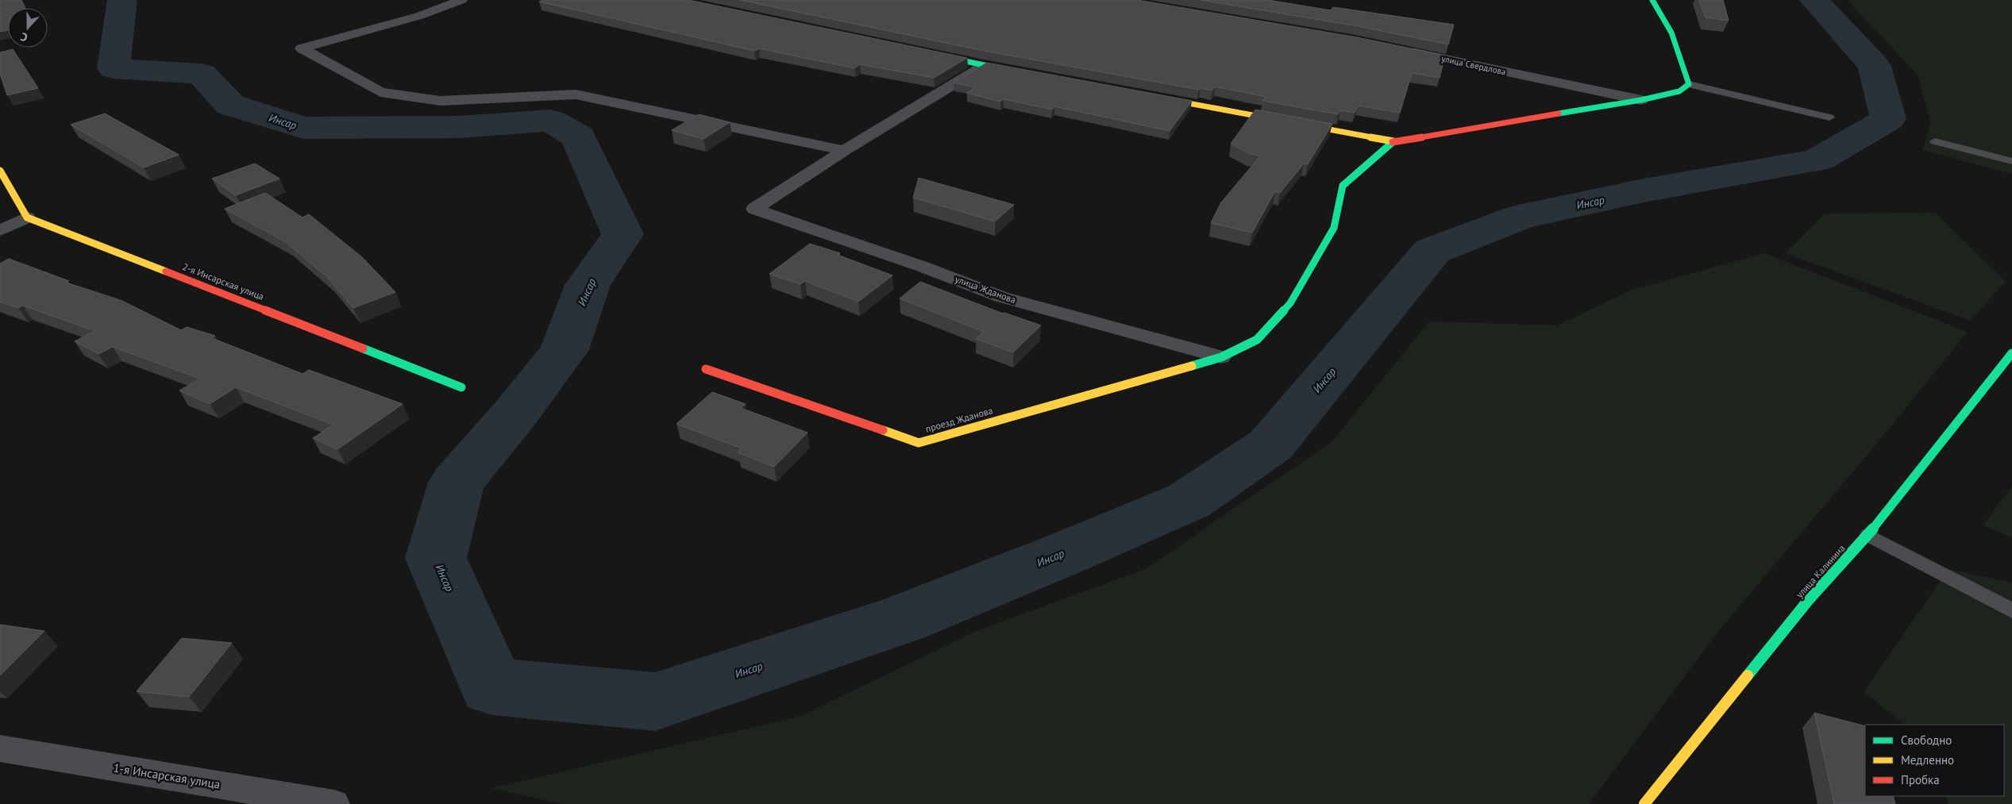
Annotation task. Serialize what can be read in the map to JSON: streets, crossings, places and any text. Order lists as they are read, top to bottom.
{
  "streets": {
    "street": [
      "улица Свердлова",
      "2-я Инсарская улица",
      "улица Жданова",
      "проезд Жданова",
      "улица Калинина",
      "1-я Инсарская улица"
    ]
  },
  "crossings": [
    ["улица Жданова", "проезд Жданова"]
  ],
  "water": ["Инсар"],
  "legend": ["Свободно", "Медленно", "Пробка"],
  "north": "bottom"
}
